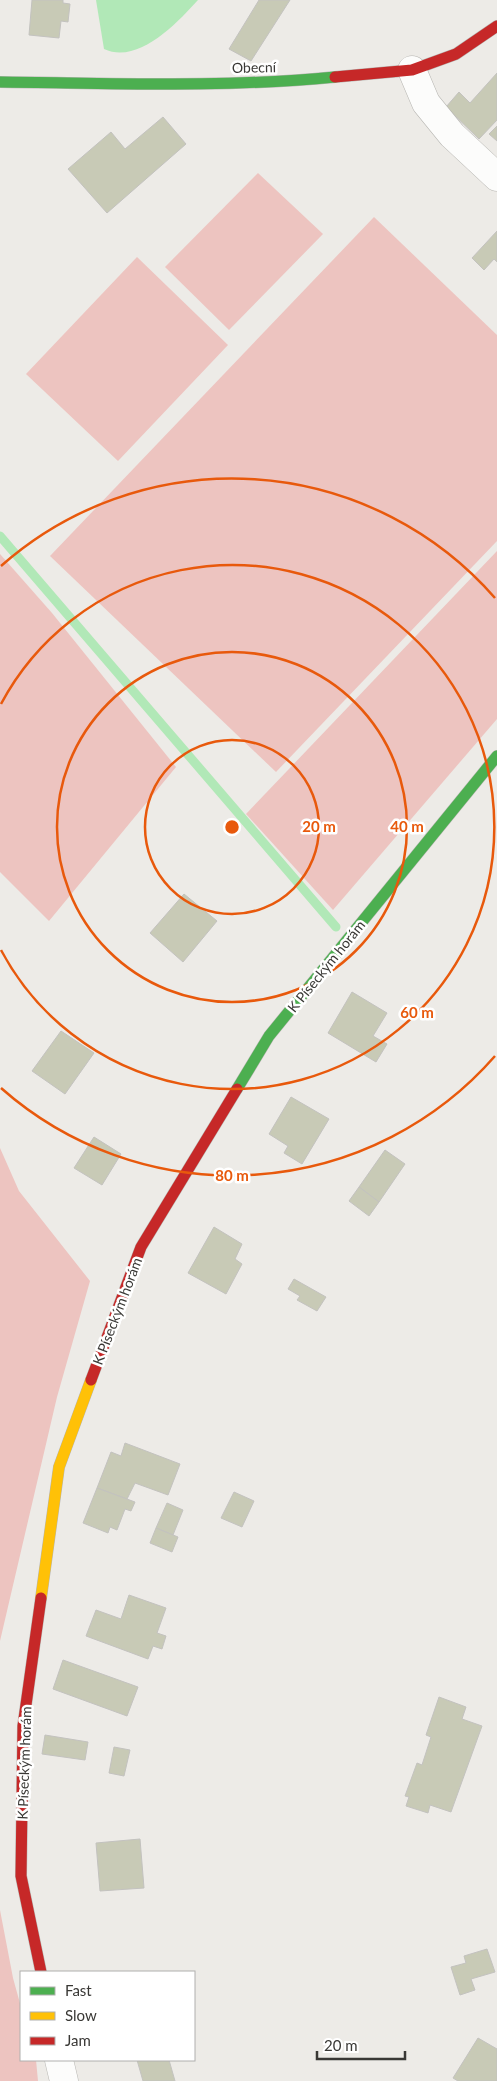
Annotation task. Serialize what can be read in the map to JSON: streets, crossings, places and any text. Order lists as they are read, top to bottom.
{
  "streets": {
    "street": ["Obecní", "K Píseckým horám"]
  },
  "legend": ["Fast", "Slow", "Jam"],
  "scale_bar": "20 m",
  "rings": [
    "20 m",
    "40 m",
    "60 m",
    "80 m"
  ]
}
